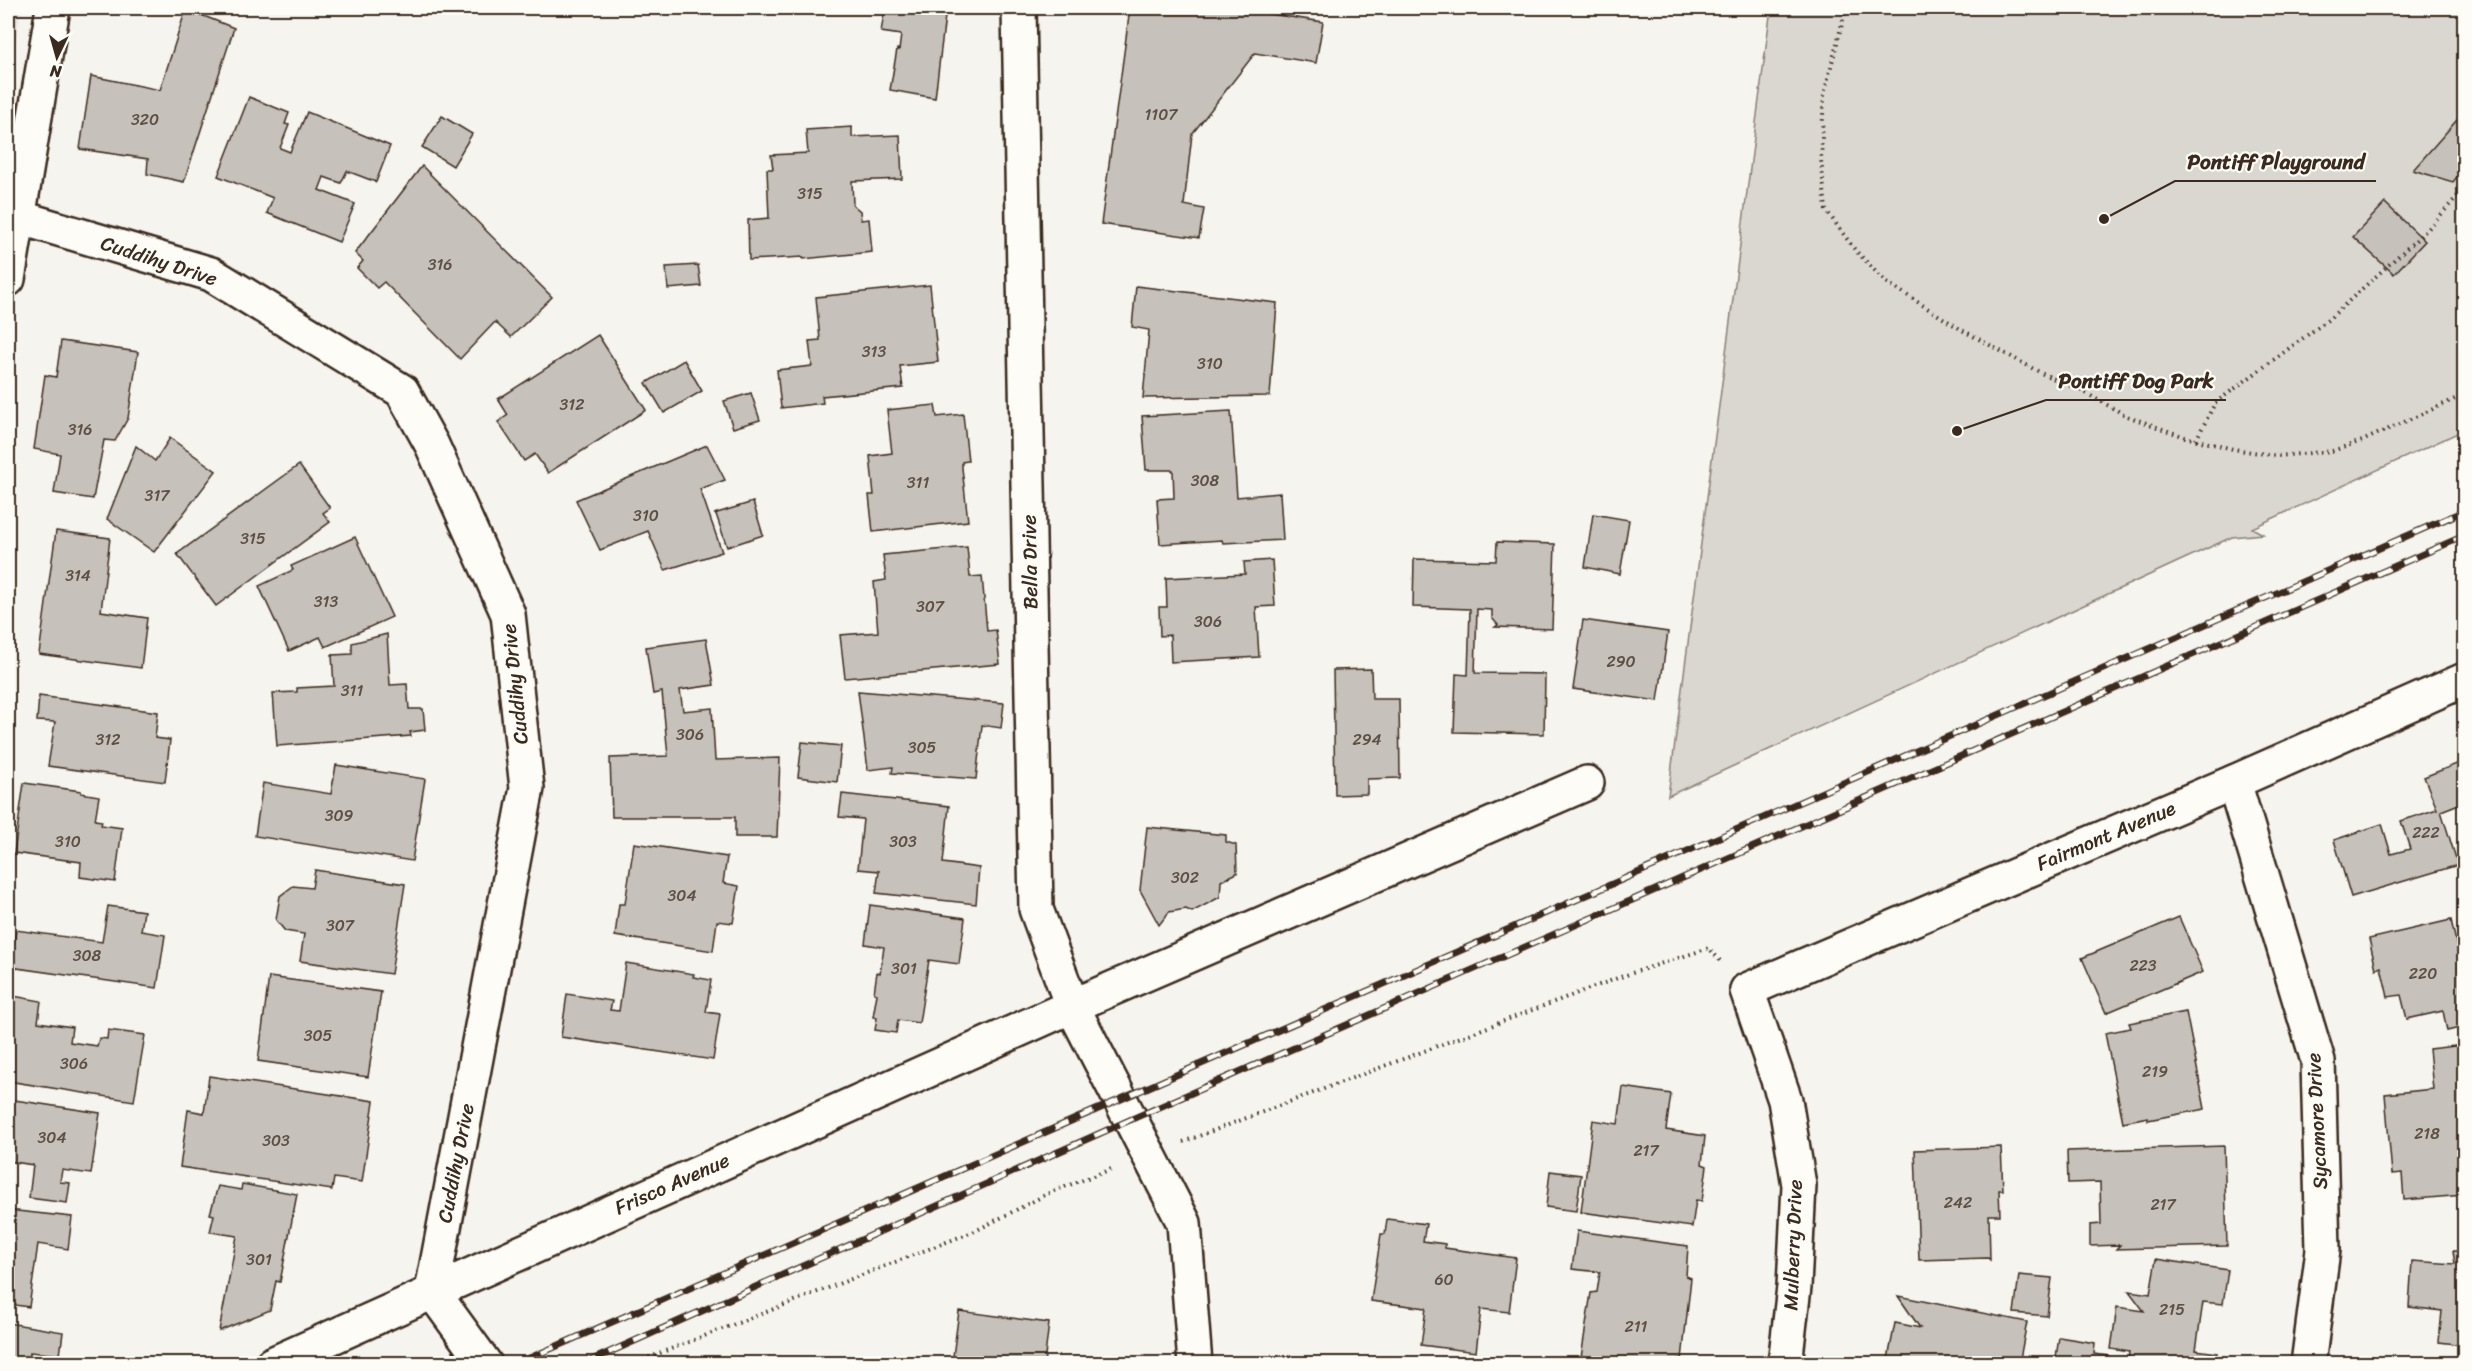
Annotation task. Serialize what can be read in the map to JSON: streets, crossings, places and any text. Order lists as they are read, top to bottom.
{
  "streets": {
    "street": [
      "Cuddihy Drive",
      "Bella Drive",
      "Fairmont Avenue",
      "Sycamore Drive",
      "Frisco Avenue",
      "Mulberry Drive"
    ]
  },
  "crossings": [
    ["Cuddihy Drive", "Frisco Avenue"],
    ["Bella Drive", "Frisco Avenue"],
    ["Fairmont Avenue", "Sycamore Drive"],
    ["Fairmont Avenue", "Mulberry Drive"]
  ],
  "places": ["Pontiff Playground", "Pontiff Dog Park"],
  "house_numbers": [
    "1107",
    "320",
    "315",
    "316",
    "313",
    "310",
    "312",
    "316",
    "308",
    "311",
    "317",
    "310",
    "315",
    "314",
    "313",
    "307",
    "306",
    "290",
    "311",
    "306",
    "312",
    "294",
    "305",
    "309",
    "222",
    "310",
    "303",
    "302",
    "304",
    "307",
    "308",
    "223",
    "301",
    "220",
    "305",
    "306",
    "219",
    "218",
    "304",
    "303",
    "217",
    "242",
    "217",
    "301",
    "60",
    "215",
    "211"
  ],
  "north": "bottom"
}
